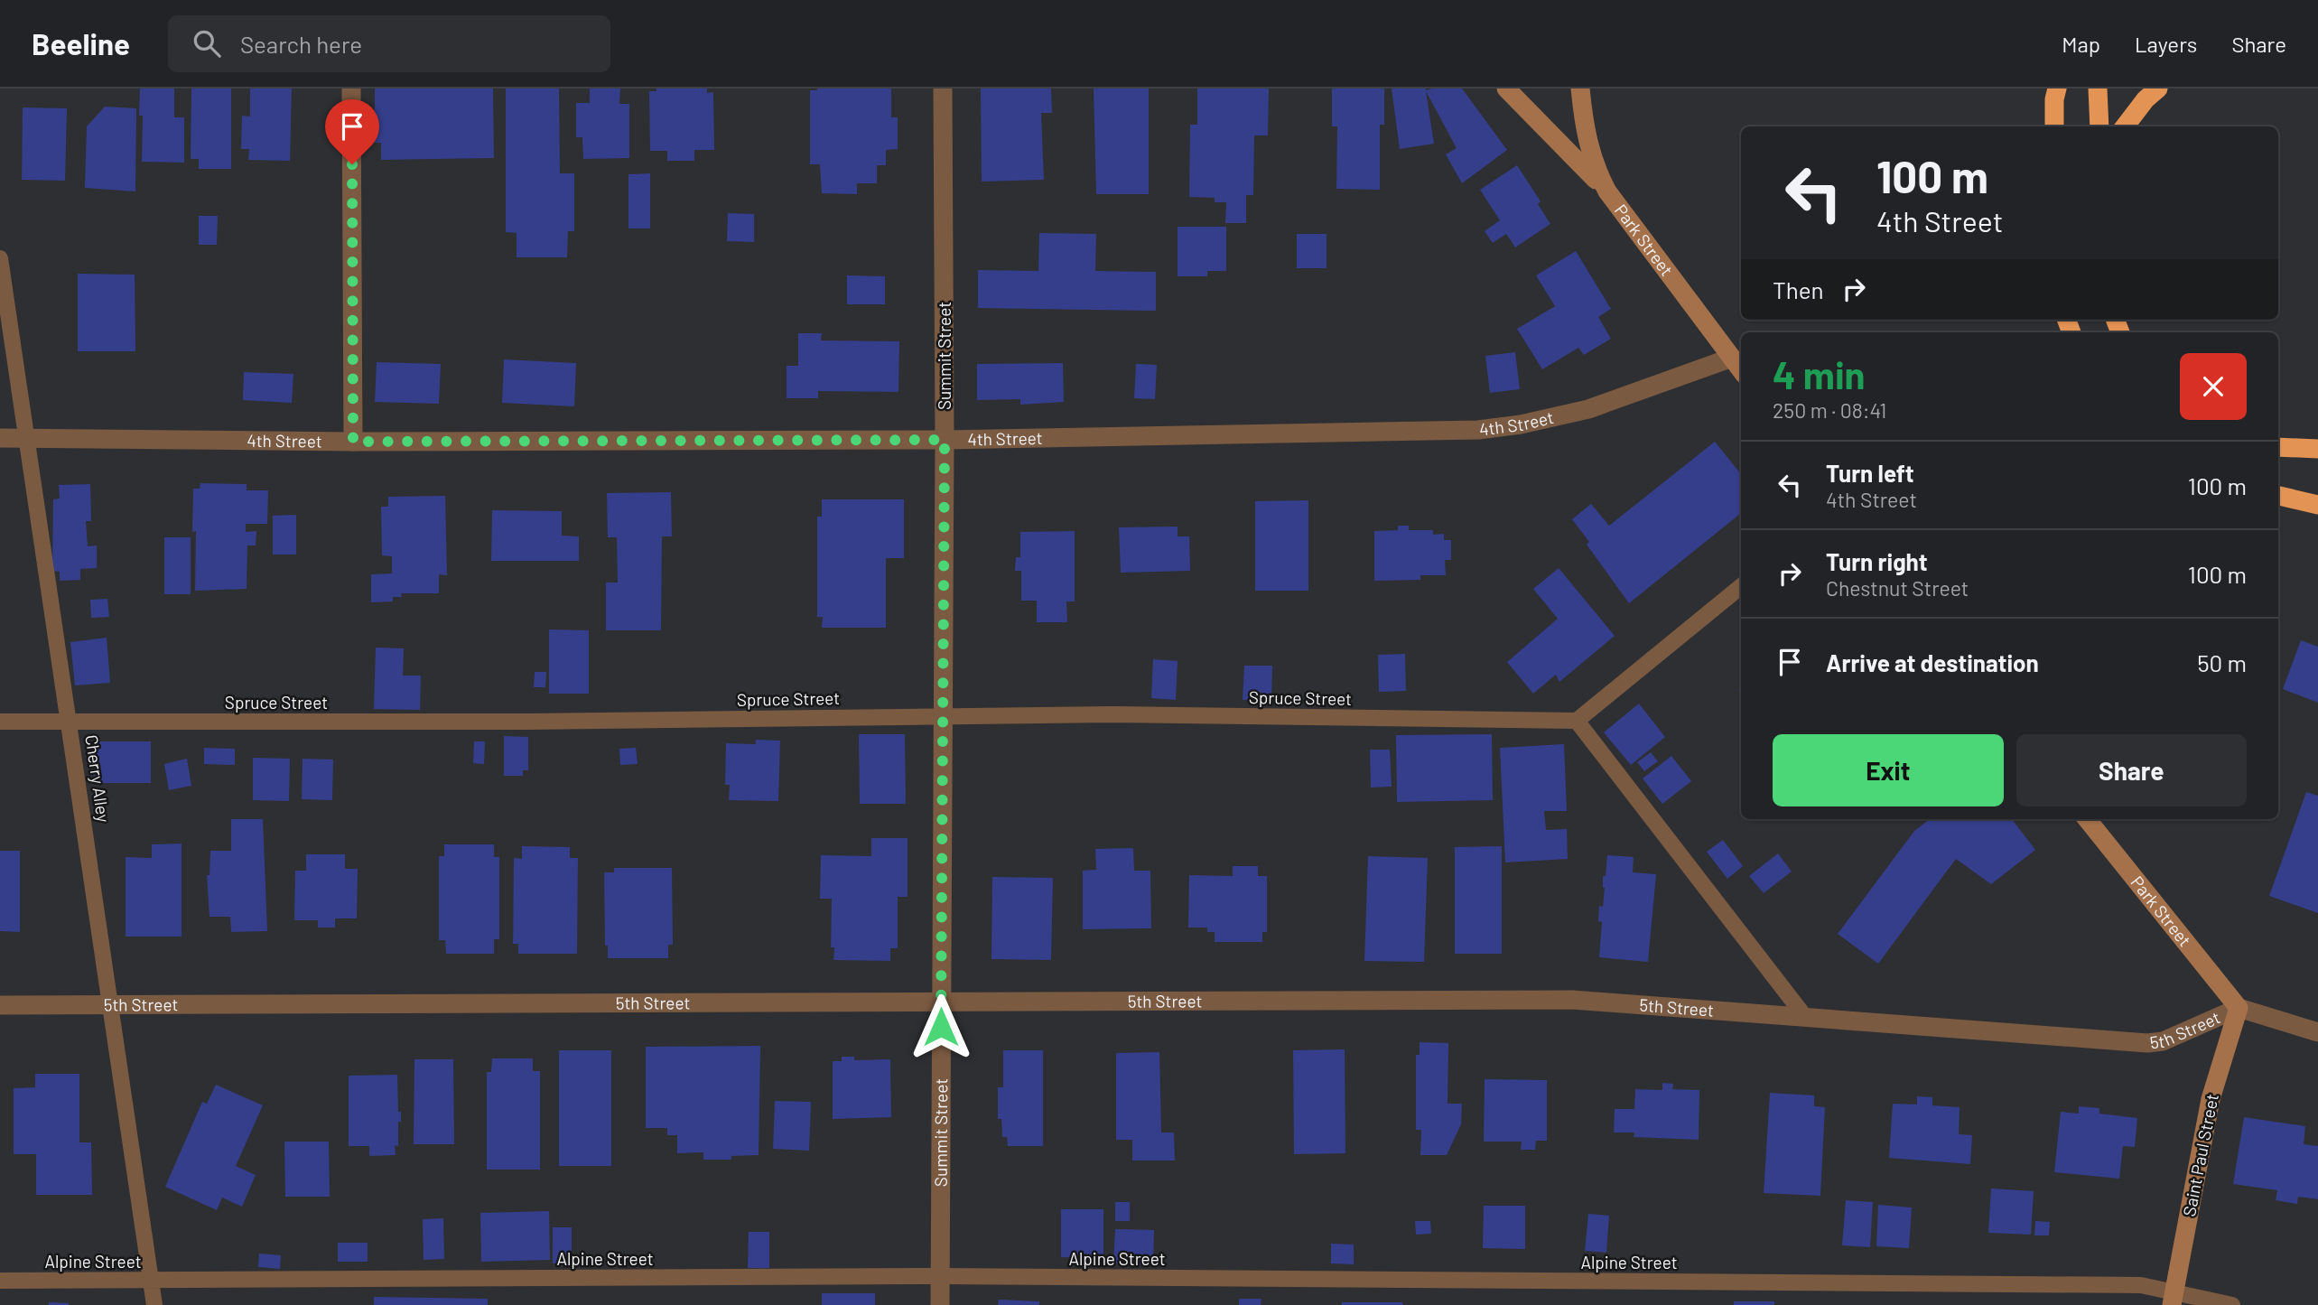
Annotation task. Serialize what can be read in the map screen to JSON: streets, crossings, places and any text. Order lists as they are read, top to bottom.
{
  "streets": {
    "street": [
      "Park Street",
      "Summit Street",
      "4th Street",
      "5th Street",
      "Saint Paul Street"
    ],
    "lane": ["Spruce Street", "Cherry Alley", "Alpine Street"]
  },
  "crossings": [
    ["Park Street", "4th Street"],
    ["Park Street", "5th Street"],
    ["Park Street", "Saint Paul Street"],
    ["Summit Street", "4th Street"],
    ["Summit Street", "Spruce Street"],
    ["Summit Street", "5th Street"],
    ["Summit Street", "Alpine Street"],
    ["4th Street", "Cherry Alley"],
    ["Spruce Street", "Cherry Alley"],
    ["Cherry Alley", "5th Street"],
    ["Cherry Alley", "Alpine Street"],
    ["5th Street", "Saint Paul Street"],
    ["Saint Paul Street", "Alpine Street"]
  ],
  "page": {
    "header": "Beeline",
    "search": "Search here",
    "nav": ["Map", "Layers", "Share"],
    "turn": ["100 m", "4th Street"],
    "then": "Then",
    "heading": ["4 min", "250 m · 08:41"],
    "list": [
      {
        "name": "Turn left",
        "note": "4th Street",
        "value": "100 m"
      },
      {
        "name": "Turn right",
        "note": "Chestnut Street",
        "value": "100 m"
      },
      {
        "name": "Arrive at destination",
        "value": "50 m"
      }
    ],
    "buttons": ["Exit", "Share"]
  }
}
